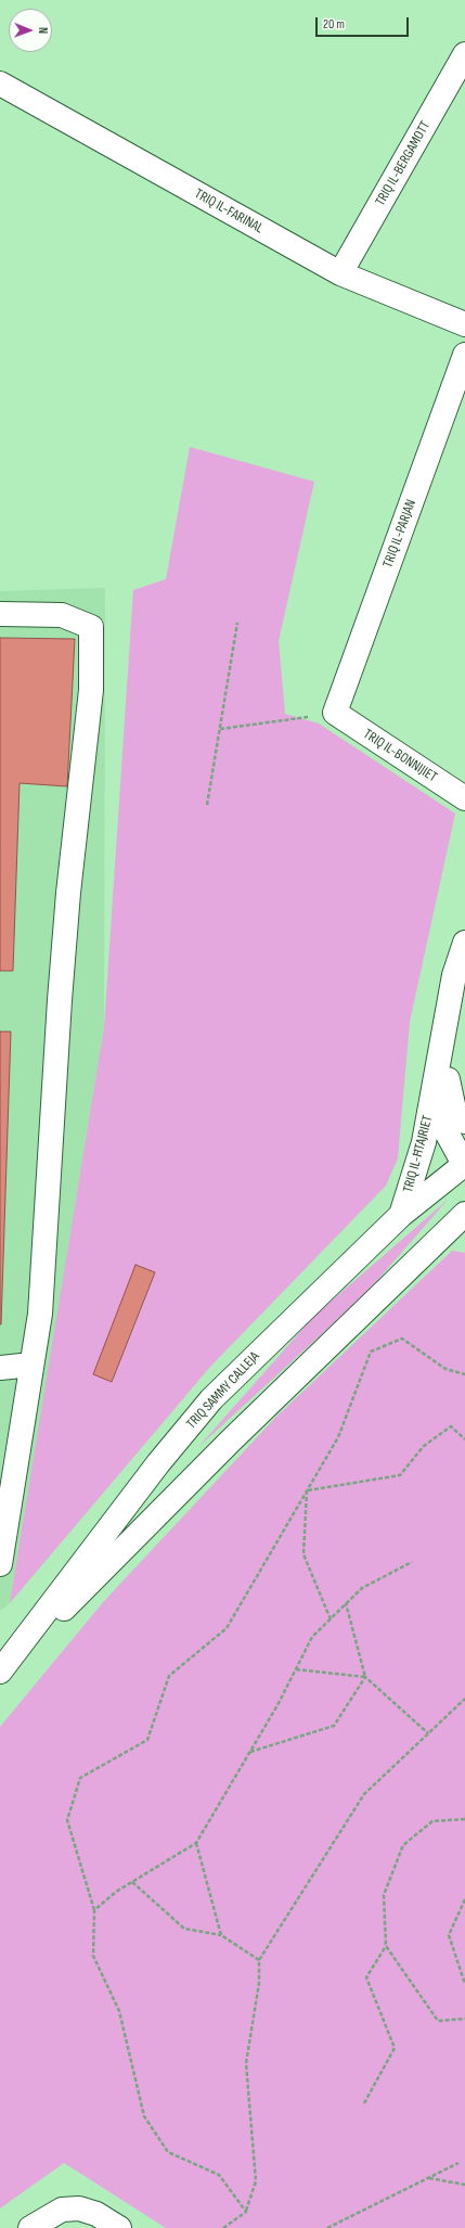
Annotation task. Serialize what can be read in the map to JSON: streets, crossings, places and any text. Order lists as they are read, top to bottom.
{
  "streets": {
    "street": [
      "TRIQ IL-BERGAMOTT",
      "TRIQ IL-FARINAL",
      "TRIQ IL-PARJAN",
      "TRIQ IL-BONNIJIET",
      "TRIQ IL-ĦTAJRIET",
      "TRIQ SAMMY CALLEJA"
    ]
  },
  "crossings": [
    ["TRIQ IL-BERGAMOTT", "TRIQ IL-FARINAL"],
    ["TRIQ IL-PARJAN", "TRIQ IL-BONNIJIET"],
    ["TRIQ IL-ĦTAJRIET", "TRIQ SAMMY CALLEJA"]
  ],
  "scale_bar": "20 m",
  "north": "right"
}
